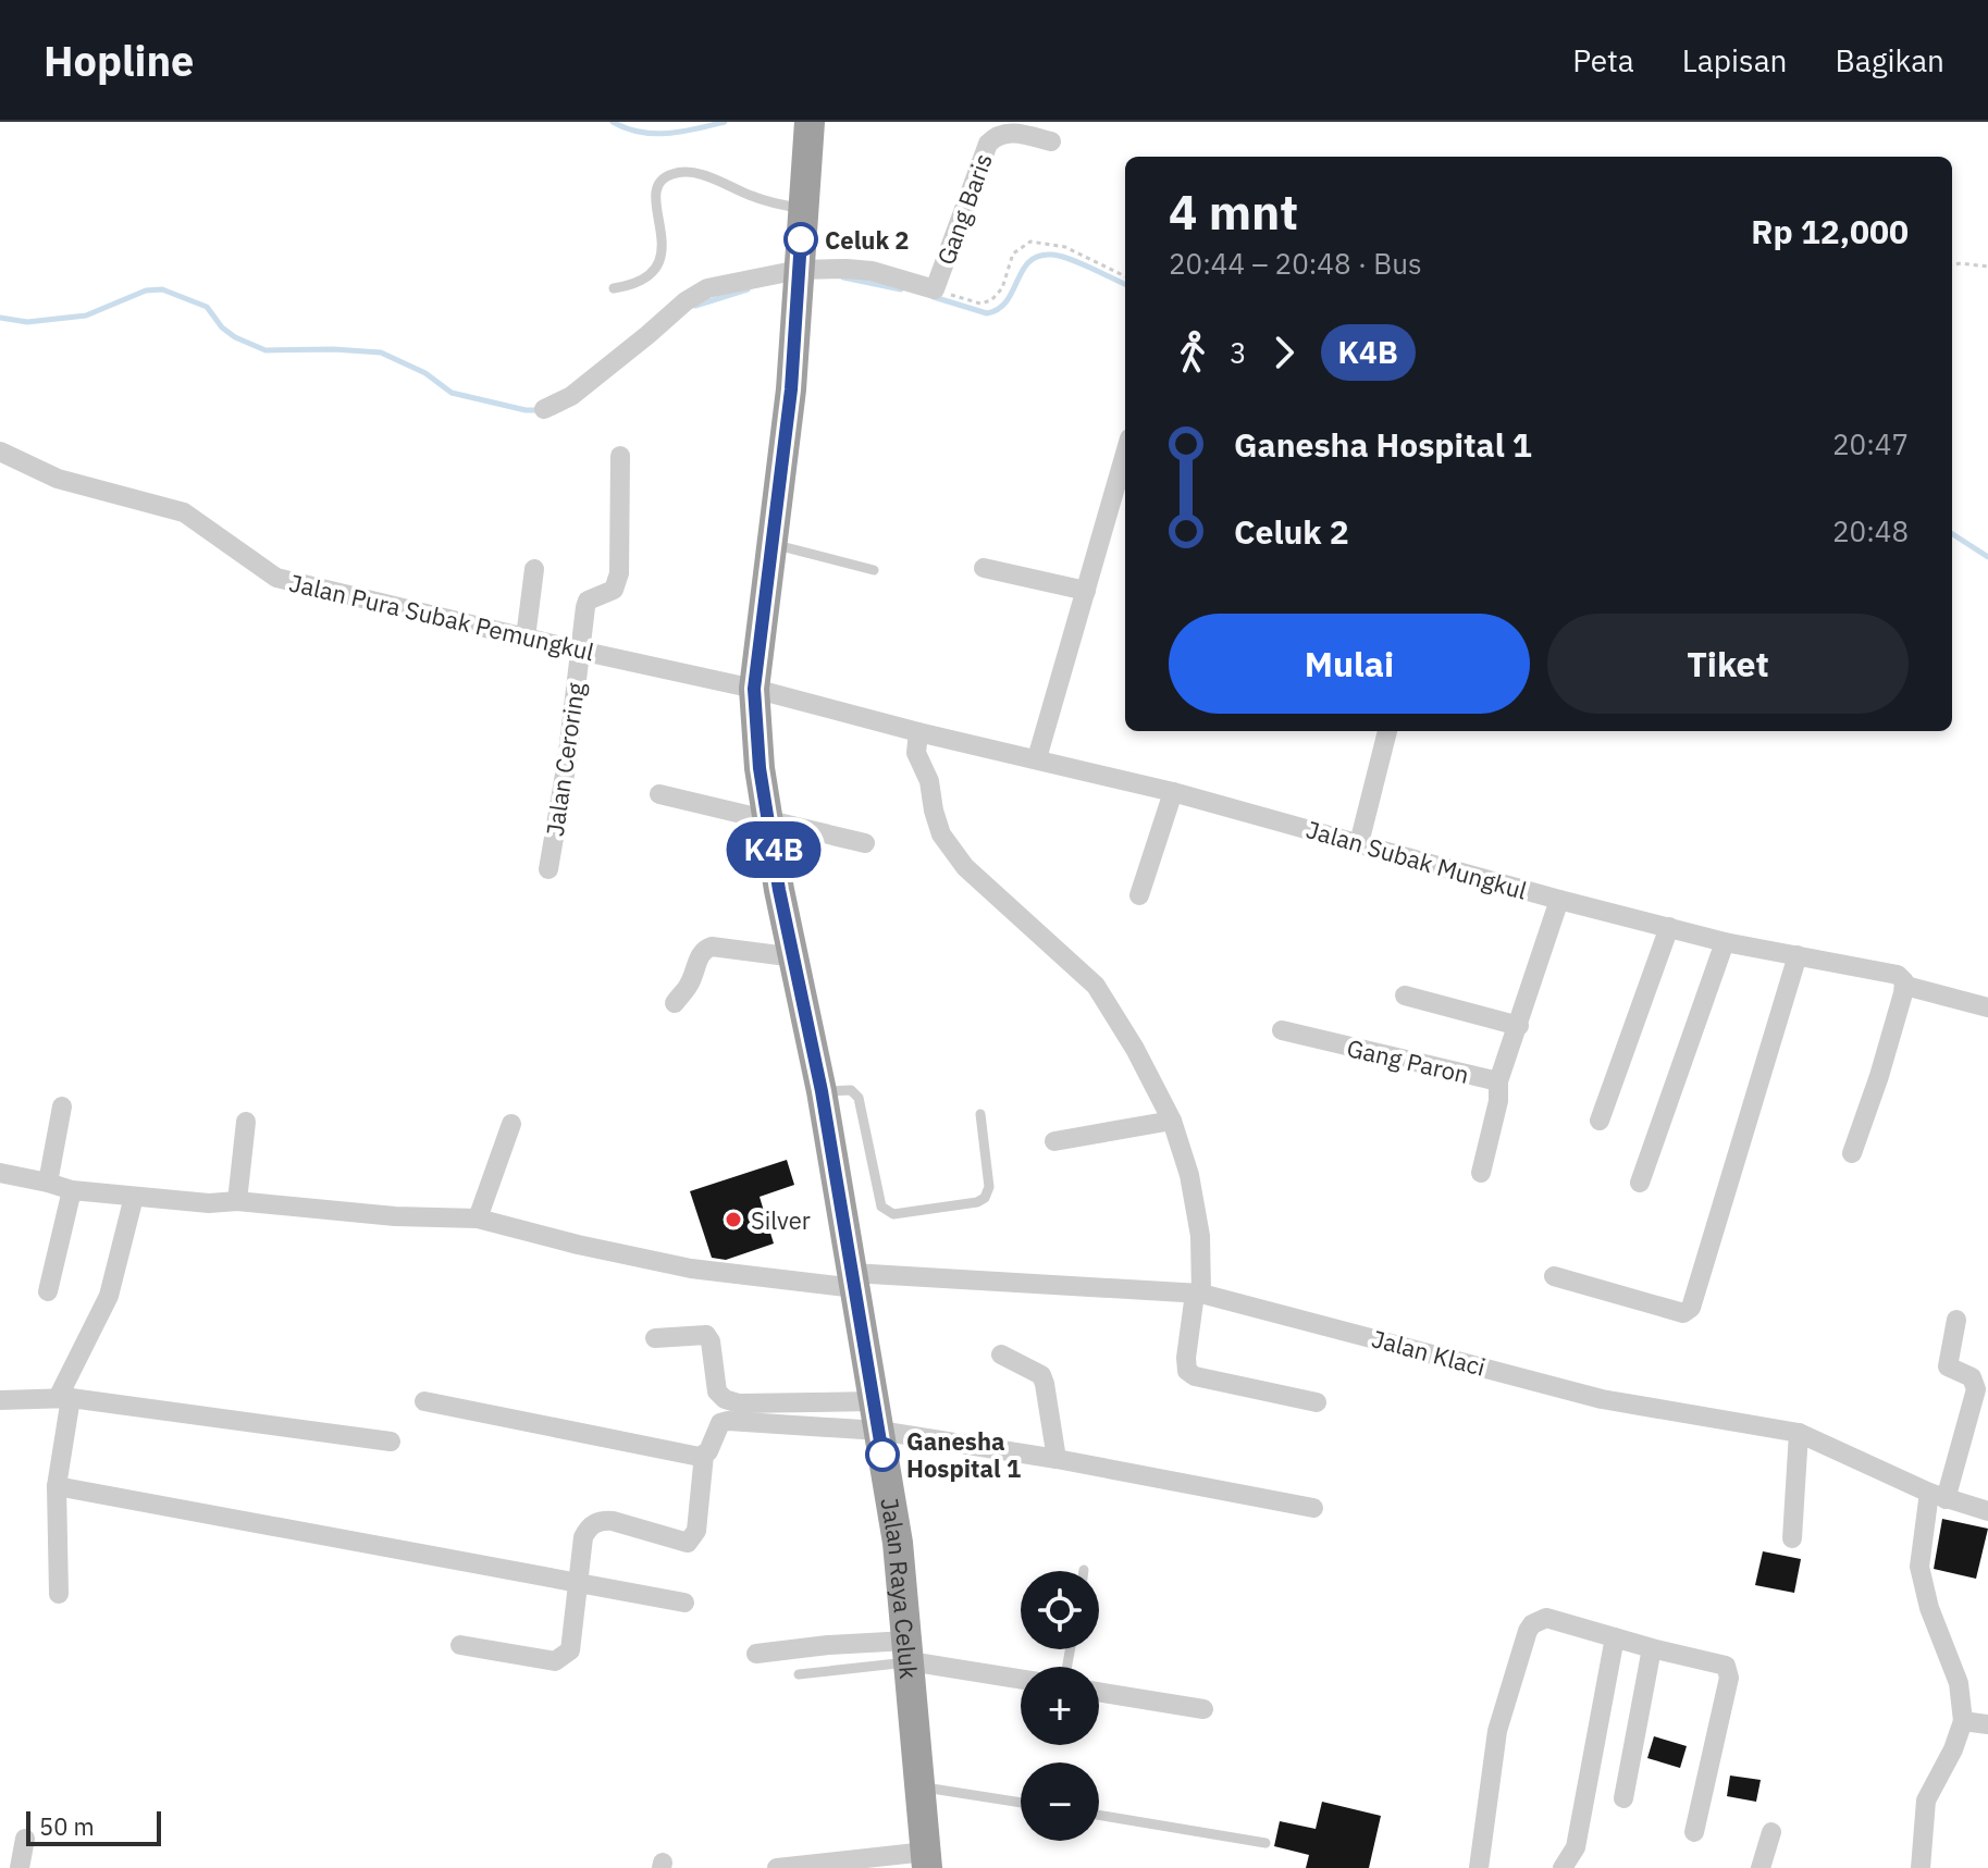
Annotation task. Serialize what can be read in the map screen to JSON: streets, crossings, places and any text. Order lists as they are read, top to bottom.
{
  "streets": {
    "highway": ["Jalan Raya Celuk"],
    "street": [
      "Gang Baris",
      "Jalan Pura Subak Pemungkul",
      "Jalan Ceroring",
      "Jalan Subak Mungkul",
      "Gang Paron",
      "Jalan Klaci"
    ]
  },
  "crossings": [
    ["Jalan Pura Subak Pemungkul", "Jalan Ceroring"],
    ["Jalan Pura Subak Pemungkul", "Jalan Subak Mungkul"],
    ["Jalan Pura Subak Pemungkul", "Jalan Raya Celuk"],
    ["Jalan Subak Mungkul", "Gang Paron"],
    ["Jalan Subak Mungkul", "Jalan Raya Celuk"],
    ["Jalan Klaci", "Jalan Raya Celuk"]
  ],
  "places": ["Celuk 2", "Silver", "Ganesha Hospital 1"],
  "lines": ["bus line K4B"],
  "scale_bar": "50 m",
  "page": {
    "header": "Hopline",
    "nav": ["Peta", "Lapisan", "Bagikan"],
    "on_map": "K4B",
    "heading": ["4 mnt", "20:44 – 20:48 · Bus", "Rp 12,000"],
    "legs": ["3", "K4B"],
    "list": [
      {
        "name": "Ganesha Hospital 1",
        "value": "20:47"
      },
      {
        "name": "Celuk 2",
        "value": "20:48"
      }
    ],
    "buttons": ["Mulai", "Tiket"],
    "map_buttons": ["+", "−"],
    "scale": "50 m"
  }
}
